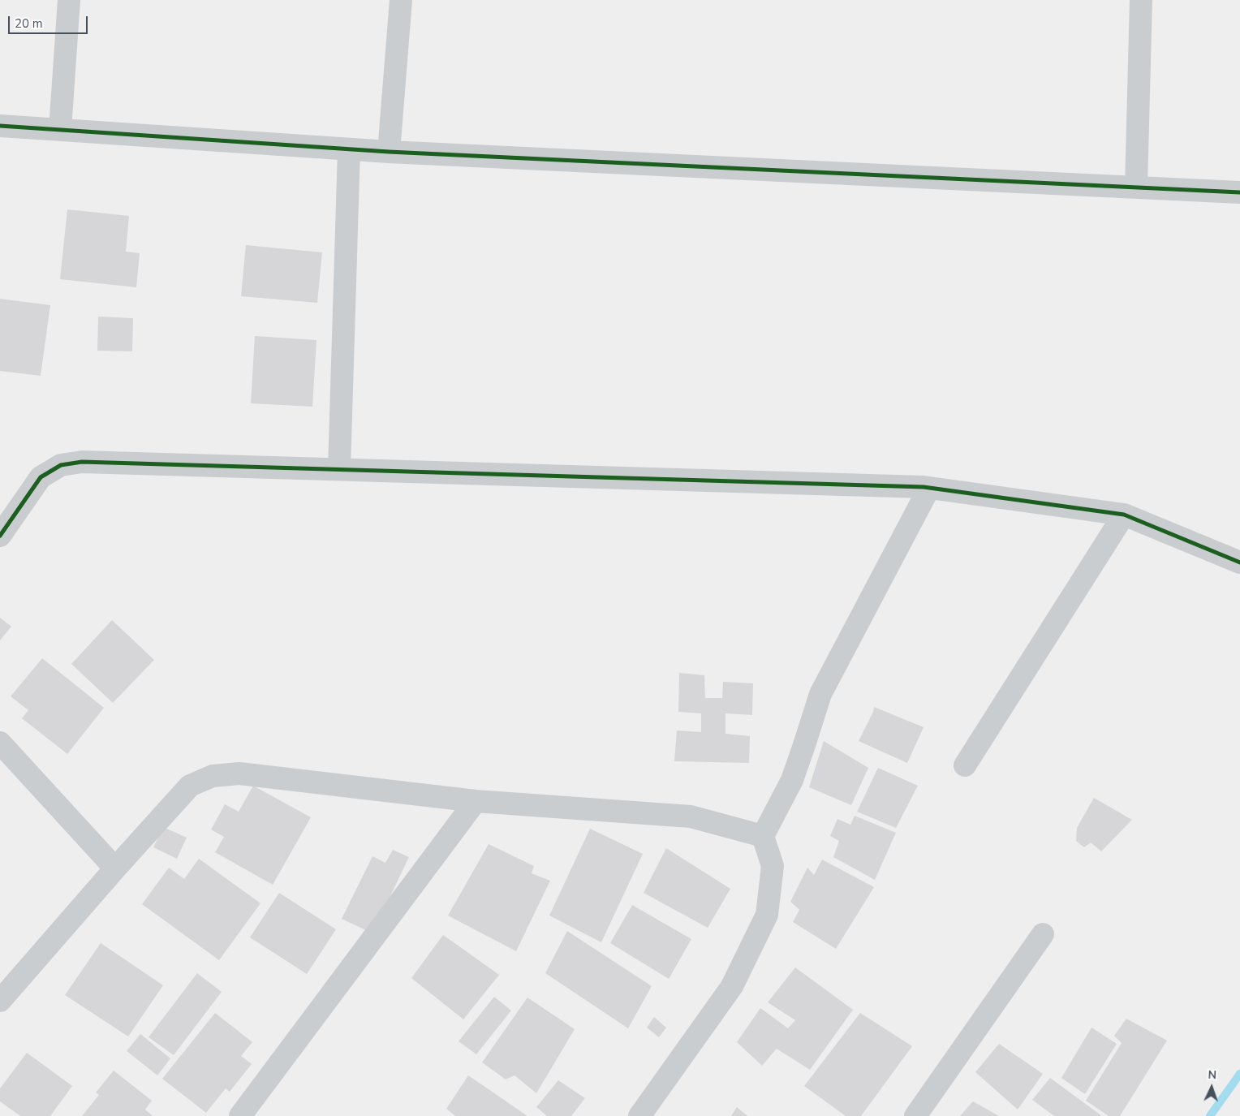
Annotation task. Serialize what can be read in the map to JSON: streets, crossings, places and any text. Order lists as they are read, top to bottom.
{
  "scale_bar": "20 m",
  "north": "top"
}
